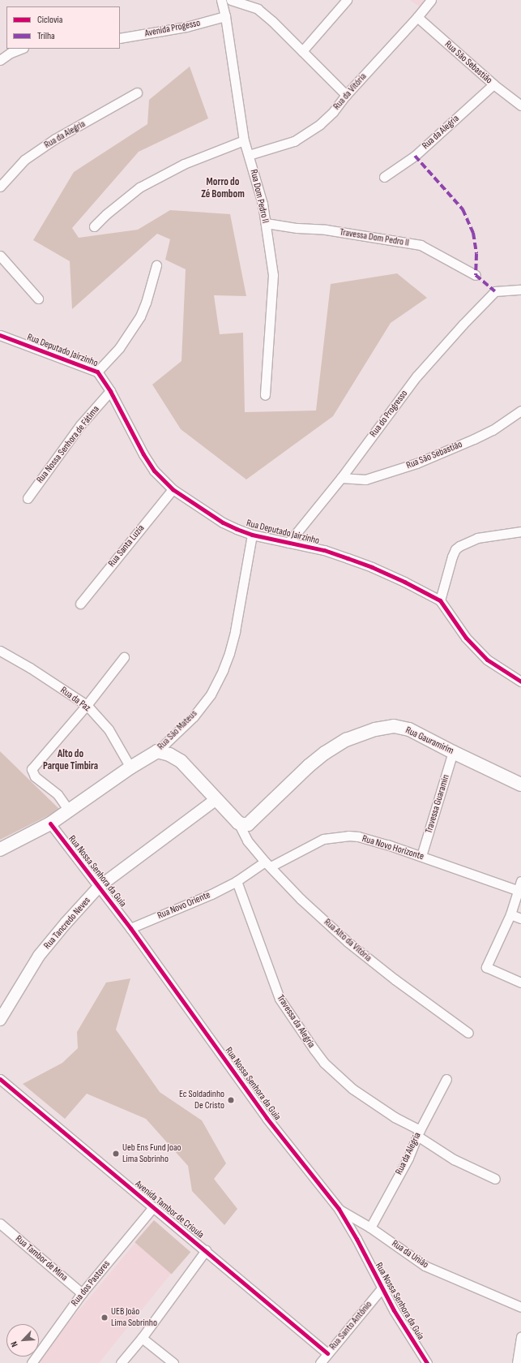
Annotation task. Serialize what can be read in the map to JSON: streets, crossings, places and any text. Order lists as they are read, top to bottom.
{
  "streets": {
    "main road": ["Rua São Mateus", "Rua Gauramirim", "Rua Alto da Vitória"],
    "street": [
      "Avenida Progesso",
      "Rua São Sebastião",
      "Rua da Vitória",
      "Rua da Alegria",
      "Rua Dom Pedro II",
      "Travessa Dom Pedro II",
      "Rua Deputado Jairzinho",
      "Rua do Progresso",
      "Rua Nossa Senhora de Fátima",
      "Rua Santa Luzia",
      "Rua da Paz",
      "Travessa Guaramin",
      "Rua Novo Horizonte",
      "Rua Nossa Senhora da Guia",
      "Rua Novo Oriente",
      "Rua Tancredo Neves",
      "Travessa da Alegria",
      "Avenida Tambor de Crioula",
      "Rua da União",
      "Rua Tambor de Mina",
      "Rua dos Pastores",
      "Rua Santo Antônio"
    ]
  },
  "crossings": [
    ["Avenida Progesso", "Rua Dom Pedro II"],
    ["Rua São Sebastião", "Rua da Vitória"],
    ["Rua São Sebastião", "Rua da Alegria"],
    ["Rua São Sebastião", "Rua do Progresso"],
    ["Rua da Vitória", "Rua Dom Pedro II"],
    ["Rua da Alegria", "Travessa da Alegria"],
    ["Rua da Alegria", "Rua da União"],
    ["Rua Dom Pedro II", "Travessa Dom Pedro II"],
    ["Rua Deputado Jairzinho", "Rua do Progresso"],
    ["Rua Deputado Jairzinho", "Rua Nossa Senhora de Fátima"],
    ["Rua Deputado Jairzinho", "Rua Santa Luzia"],
    ["Rua Deputado Jairzinho", "Rua São Mateus"],
    ["Rua da Paz", "Rua São Mateus"],
    ["Rua São Mateus", "Rua Nossa Senhora da Guia"],
    ["Rua São Mateus", "Rua Alto da Vitória"],
    ["Rua Gauramirim", "Travessa Guaramin"],
    ["Rua Gauramirim", "Rua Alto da Vitória"],
    ["Travessa Guaramin", "Rua Novo Horizonte"],
    ["Rua Novo Horizonte", "Rua Alto da Vitória"],
    ["Rua Nossa Senhora da Guia", "Rua Novo Oriente"],
    ["Rua Nossa Senhora da Guia", "Rua Tancredo Neves"],
    ["Rua Nossa Senhora da Guia", "Rua da União"],
    ["Rua Nossa Senhora da Guia", "Rua Santo Antônio"],
    ["Rua Novo Oriente", "Travessa da Alegria"],
    ["Rua Tancredo Neves", "Rua Alto da Vitória"],
    ["Avenida Tambor de Crioula", "Rua dos Pastores"],
    ["Avenida Tambor de Crioula", "Rua Santo Antônio"],
    ["Rua Tambor de Mina", "Rua dos Pastores"]
  ],
  "districts": ["Morro do Zé Bombom", "Alto do Parque Timbira"],
  "places": ["Ec Soldadinho De Cristo", "Ueb Ens Fund Joao Lima Sobrinho", "UEB João Lima Sobrinho"],
  "legend": ["Ciclovia", "Trilha"],
  "north": "bottom left"
}
